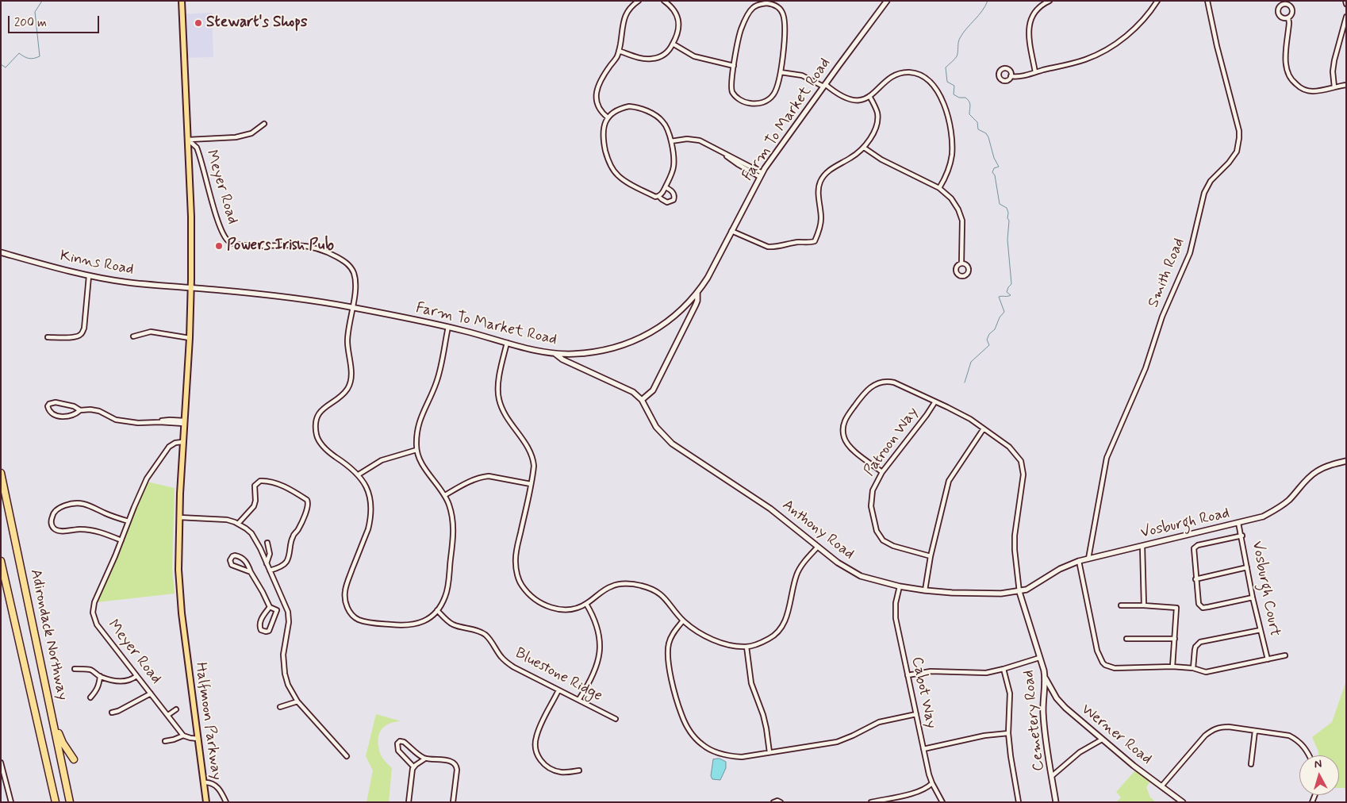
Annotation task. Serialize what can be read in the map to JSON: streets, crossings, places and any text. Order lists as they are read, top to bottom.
{
  "streets": {
    "highway": ["Adirondack Northway"],
    "main road": ["Halfmoon Parkway"],
    "street": [
      "Farm To Market Road",
      "Meyer Road",
      "Kinns Road",
      "Smith Road",
      "Patroon Way",
      "Vosburgh Road",
      "Anthony Road",
      "Vosburgh Court",
      "Bluestone Ridge",
      "Cabot Way",
      "Cemetery Road",
      "Werner Road"
    ]
  },
  "crossings": [
    ["Farm To Market Road", "Meyer Road"],
    ["Farm To Market Road", "Kinns Road"],
    ["Farm To Market Road", "Anthony Road"],
    ["Farm To Market Road", "Halfmoon Parkway"],
    ["Meyer Road", "Halfmoon Parkway"],
    ["Kinns Road", "Halfmoon Parkway"],
    ["Smith Road", "Vosburgh Road"],
    ["Vosburgh Road", "Anthony Road"],
    ["Vosburgh Road", "Vosburgh Court"],
    ["Vosburgh Road", "Cemetery Road"],
    ["Anthony Road", "Cabot Way"],
    ["Anthony Road", "Cemetery Road"],
    ["Cemetery Road", "Werner Road"]
  ],
  "places": ["Stewart's Shops", "Powers Irish Pub"],
  "scale_bar": "200 m",
  "north": "top"
}
